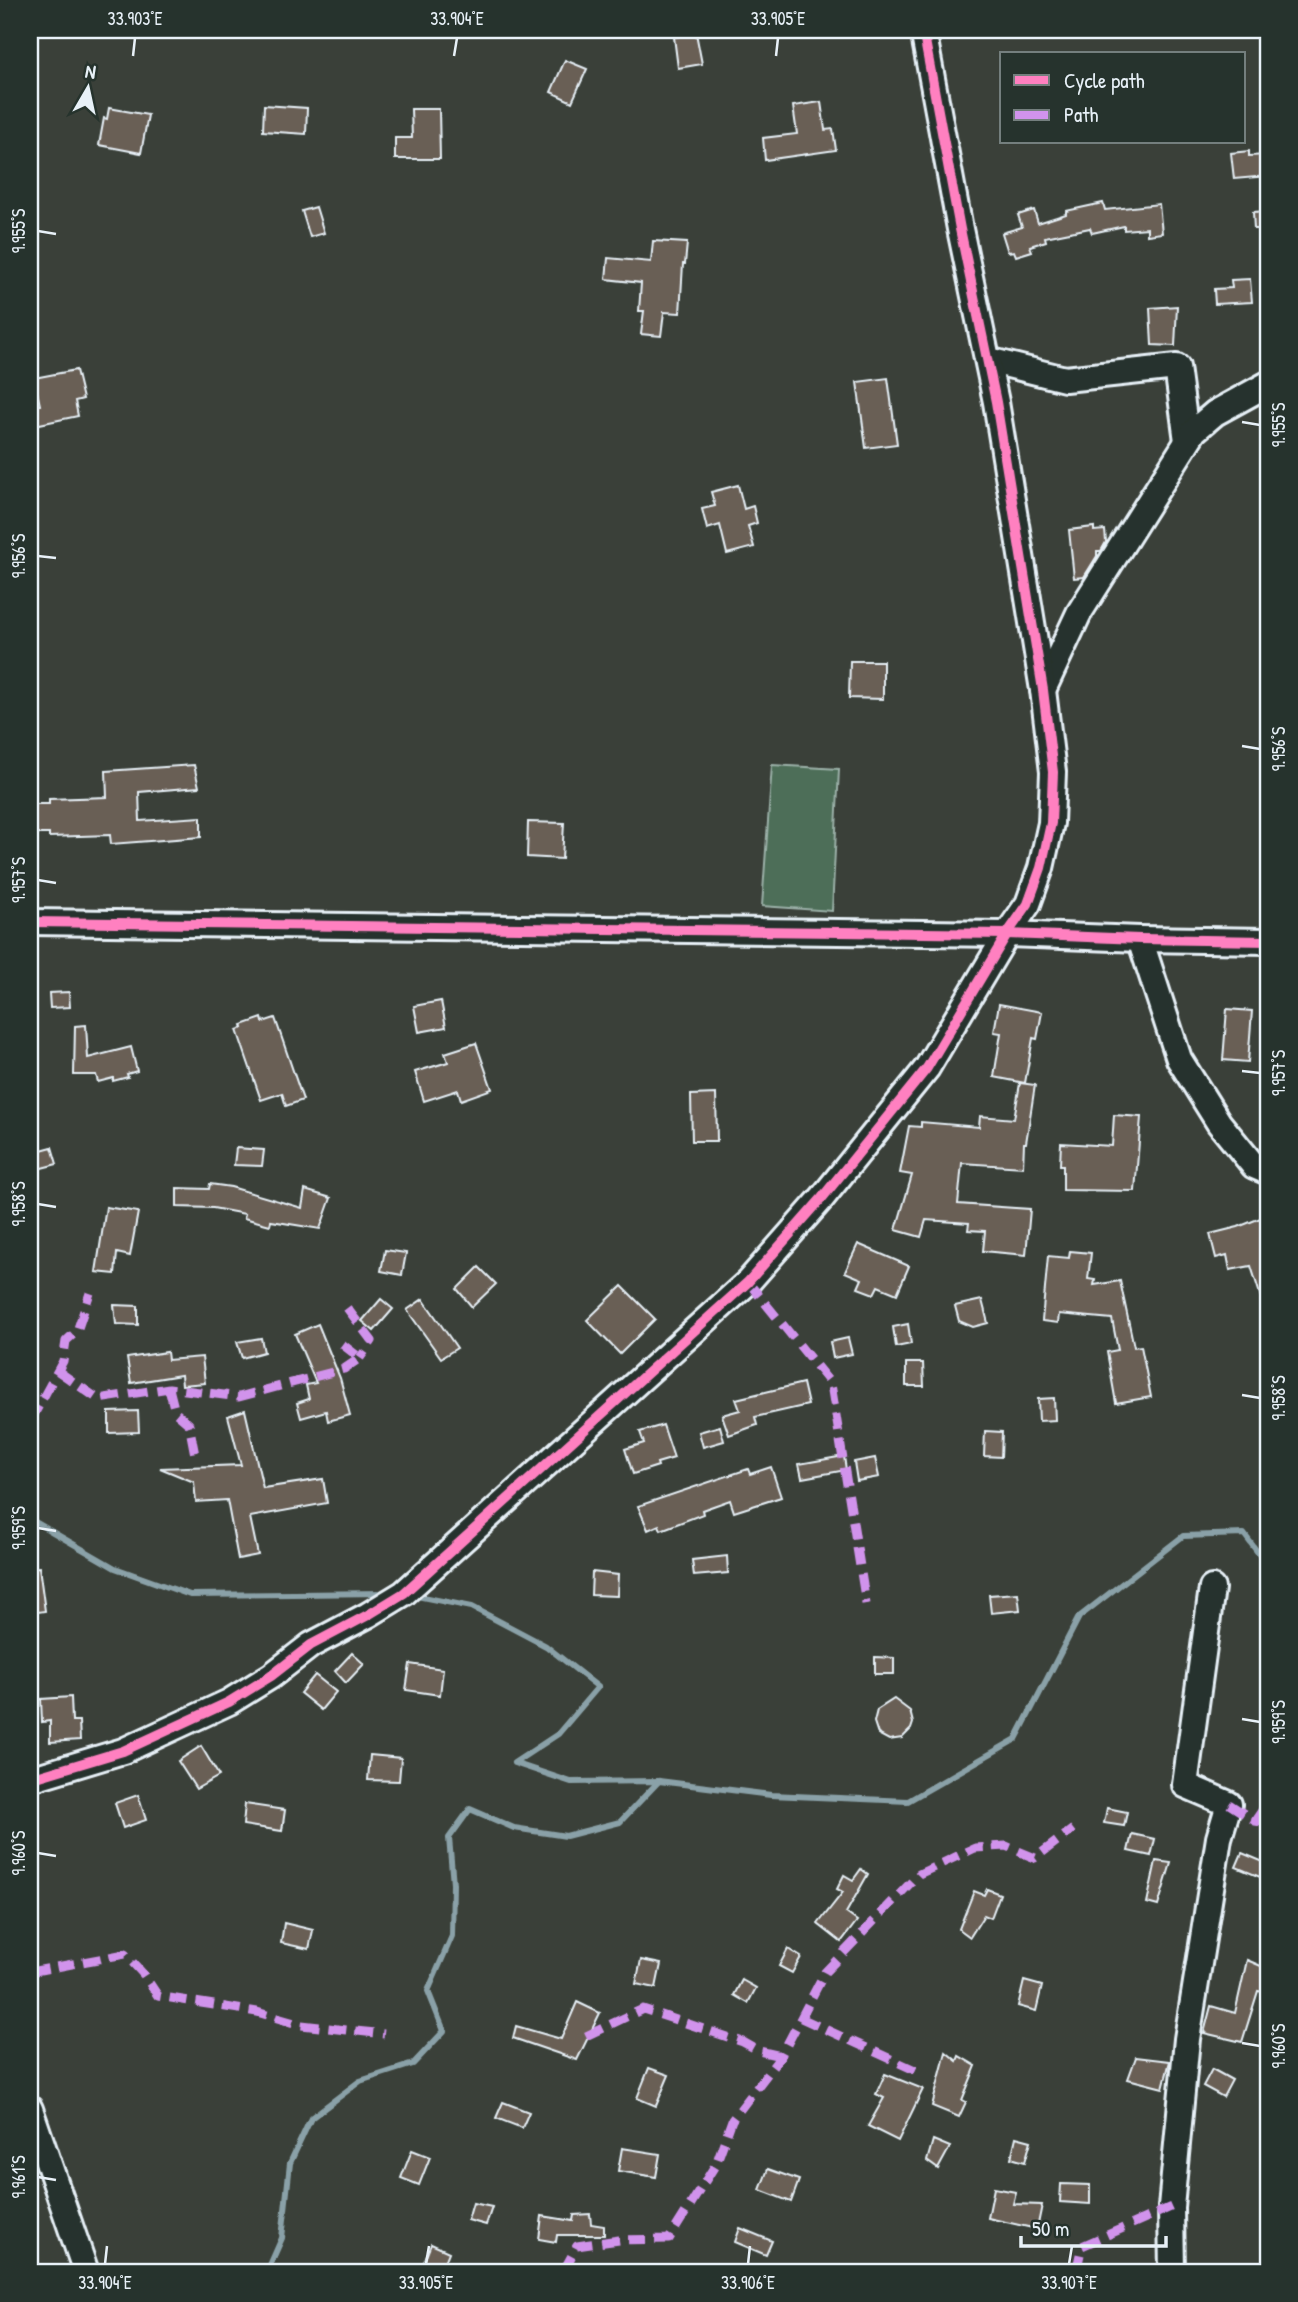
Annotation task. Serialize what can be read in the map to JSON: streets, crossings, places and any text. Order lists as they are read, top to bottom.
{
  "legend": ["Cycle path", "Path"],
  "scale_bar": "50 m",
  "north": "top",
  "coordinates": [
    "33.903°E",
    "33.904°E",
    "33.905°E",
    "9.955°S",
    "9.956°S",
    "9.957°S",
    "9.958°S",
    "9.959°S",
    "9.960°S",
    "9.961°S",
    "33.906°E",
    "33.907°E"
  ]
}
